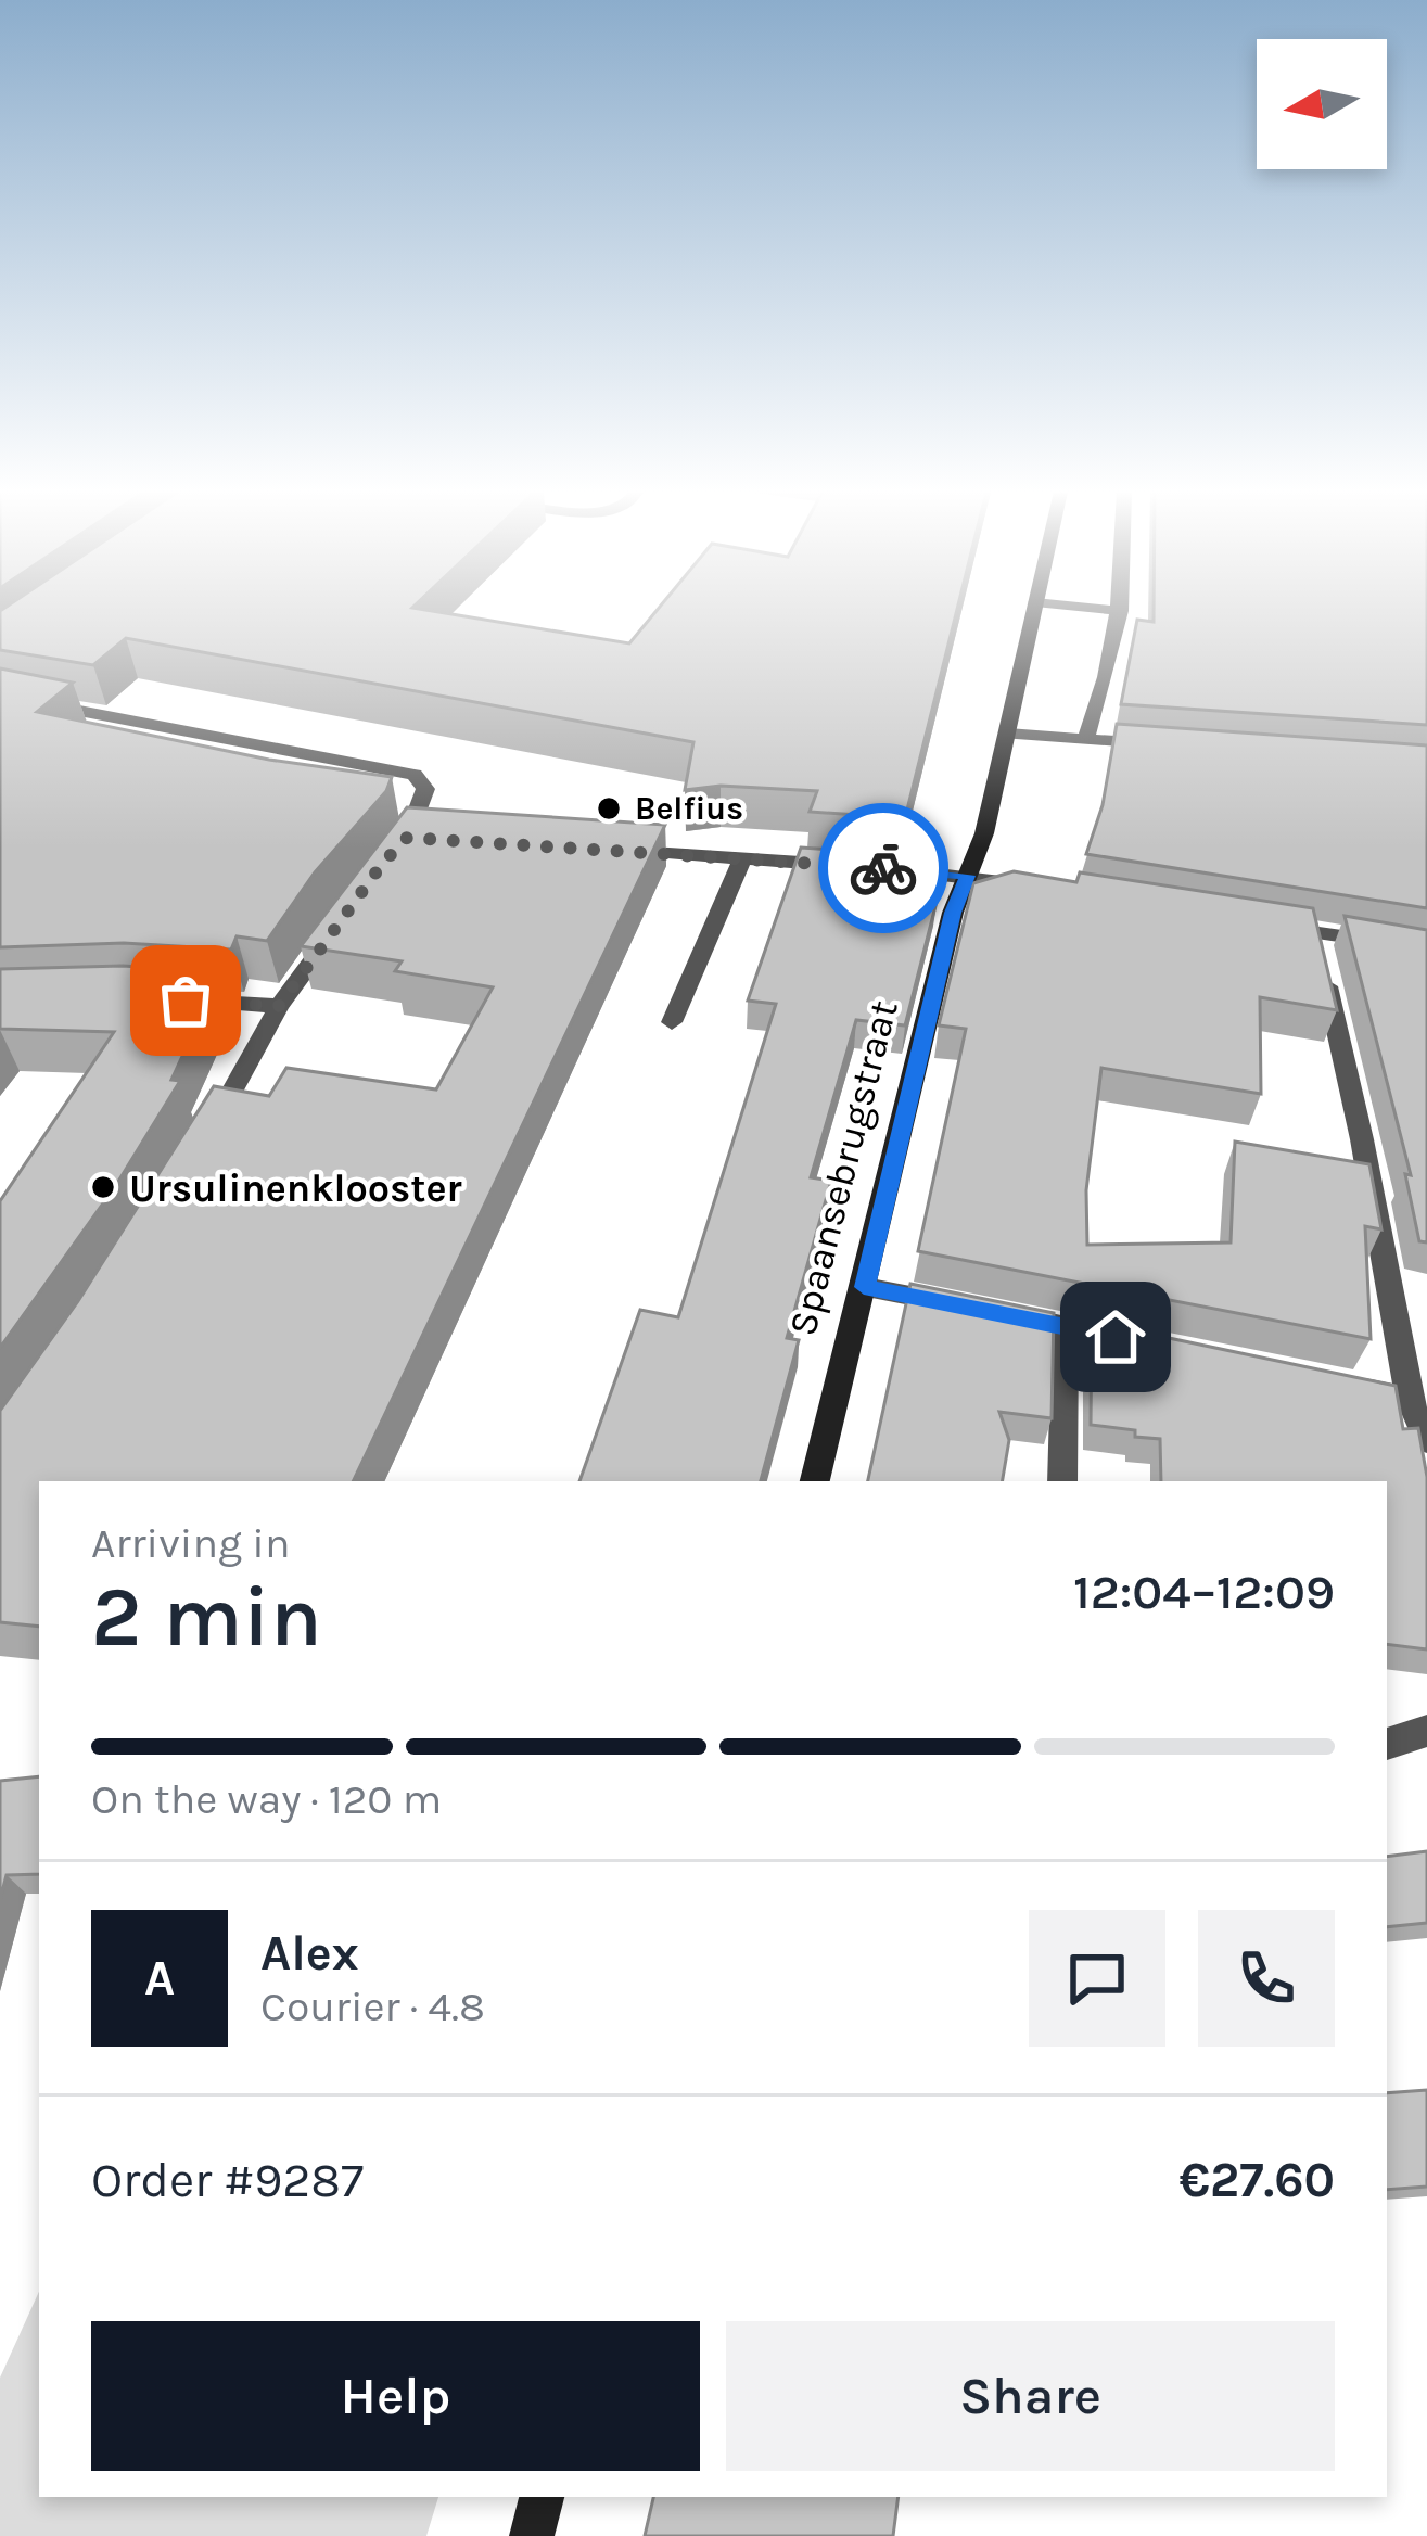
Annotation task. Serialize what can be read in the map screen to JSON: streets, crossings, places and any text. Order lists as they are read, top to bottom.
{
  "streets": {
    "street": ["Spaansebrugstraat"]
  },
  "places": ["Belfius", "Ursulinenklooster"],
  "north": "left",
  "page": {
    "heading": ["2 min", "Arriving in", "12:04–12:09"],
    "panel": [
      "Alex",
      "Courier · 4.8",
      "Order #9287",
      "€27.60"
    ],
    "bar": "On the way · 120 m",
    "round": "A",
    "buttons": ["Help", "Share"]
  }
}
